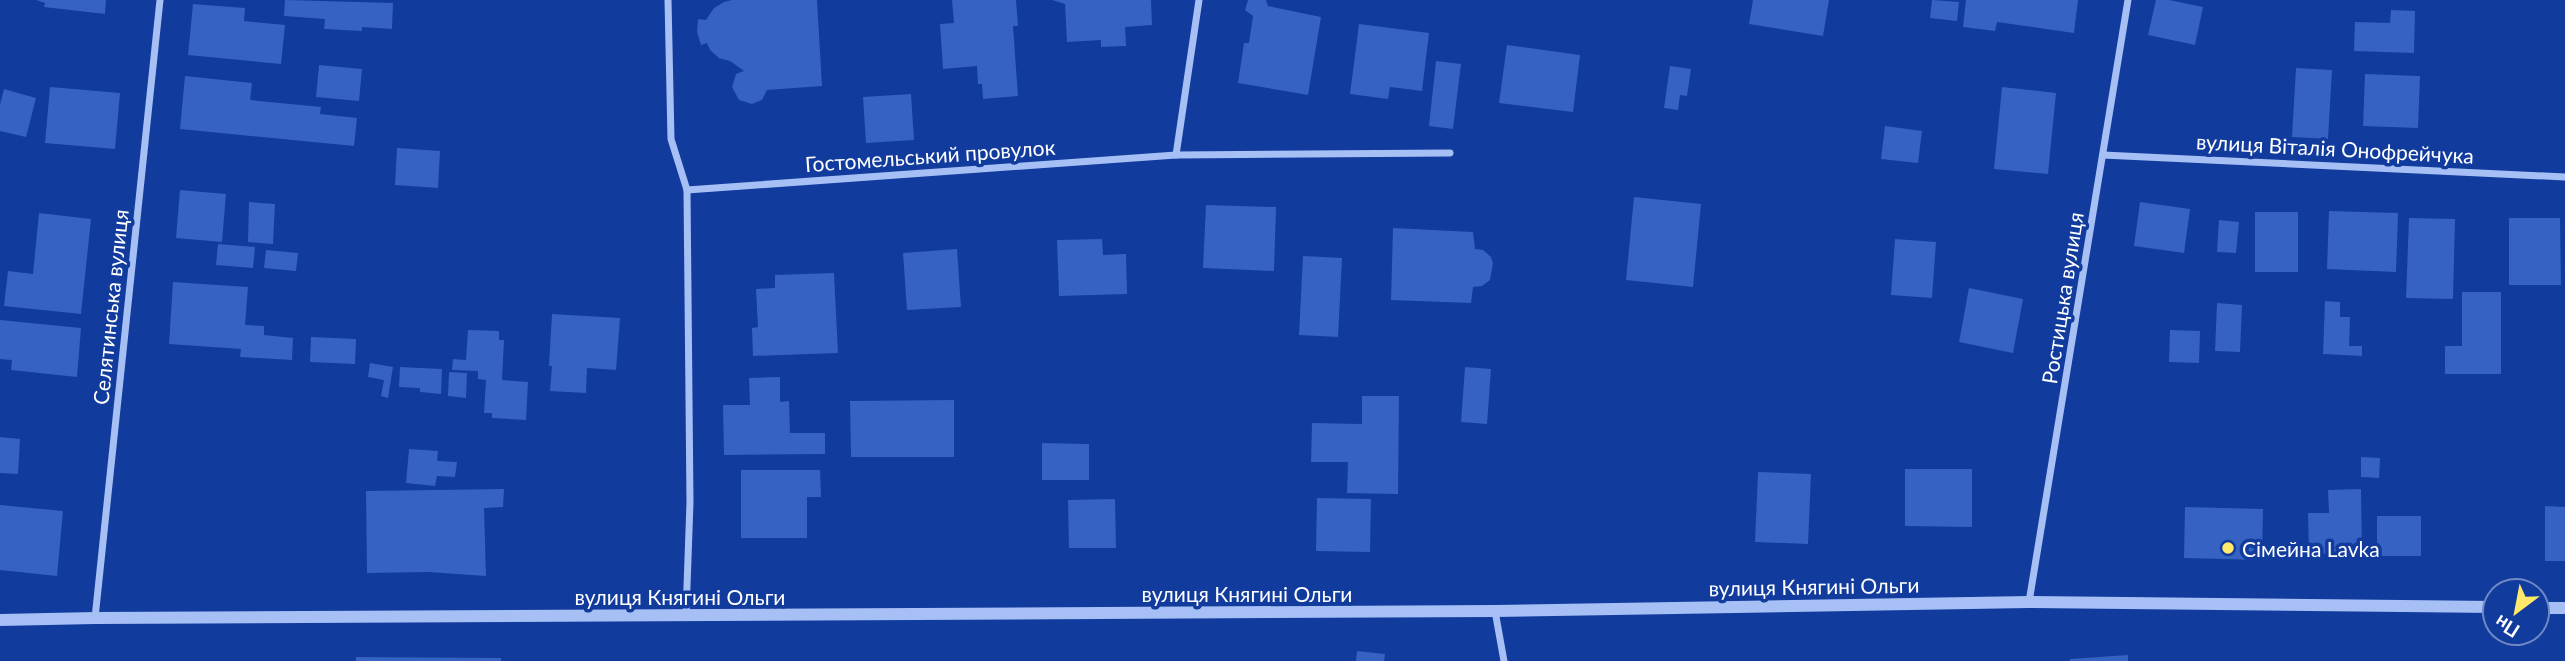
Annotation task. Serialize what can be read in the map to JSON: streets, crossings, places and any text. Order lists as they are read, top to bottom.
{
  "streets": {
    "street": [
      "вулиця Віталія Онофрейчука",
      "Гостомельський провулок",
      "Ростицька вулиця",
      "Селятинська вулиця",
      "вулиця Княгині Ольги"
    ]
  },
  "crossings": [
    ["вулиця Віталія Онофрейчука", "Ростицька вулиця"],
    ["Ростицька вулиця", "вулиця Княгині Ольги"],
    ["Селятинська вулиця", "вулиця Княгині Ольги"]
  ],
  "places": ["Сімейна Lavka"],
  "north": "bottom left"
}
